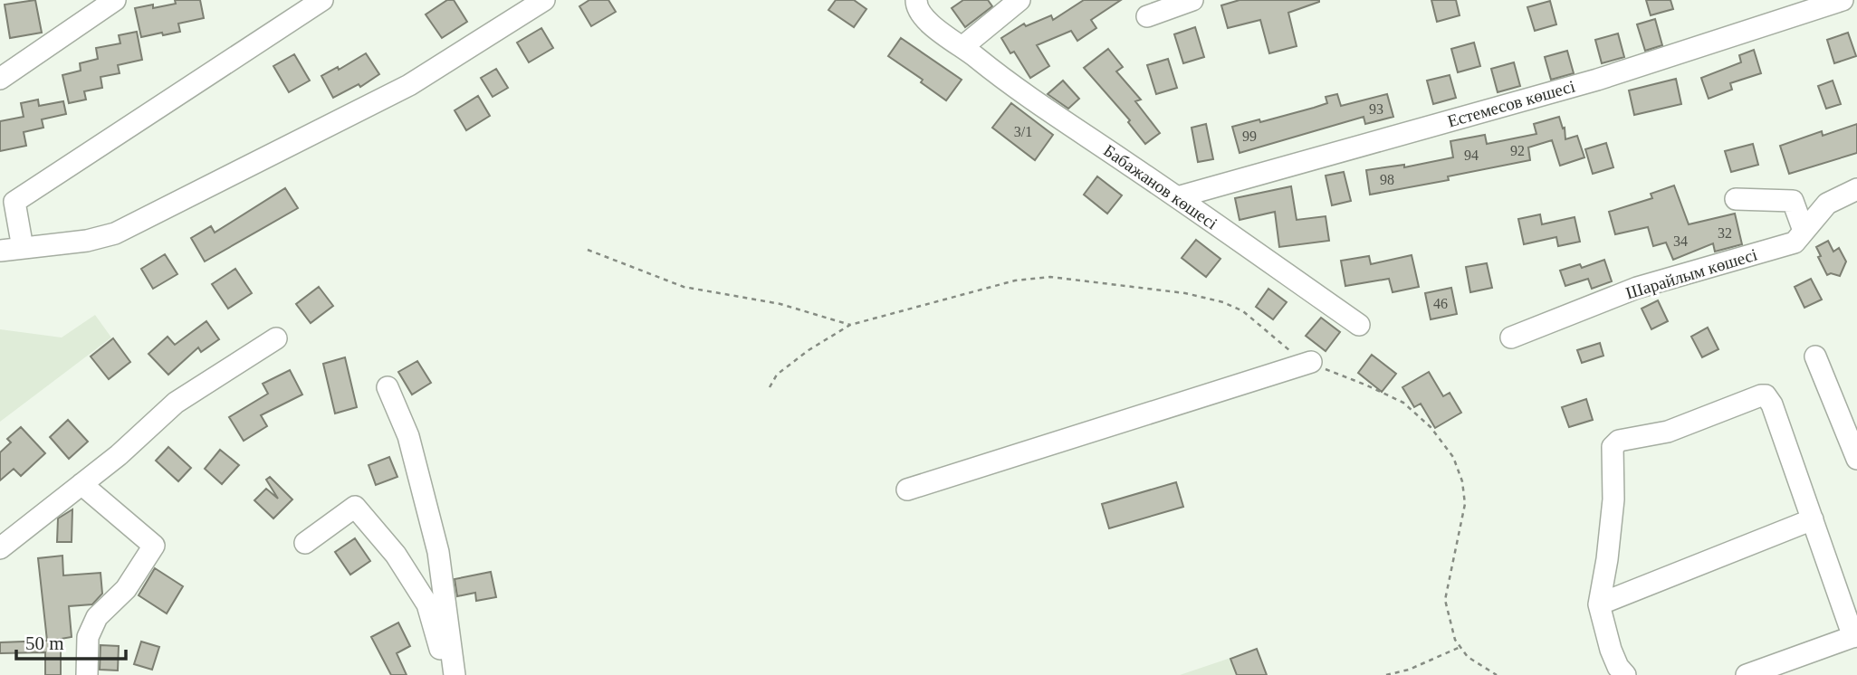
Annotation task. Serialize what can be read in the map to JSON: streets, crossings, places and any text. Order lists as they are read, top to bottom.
{
  "streets": {
    "street": ["Естемесов көшесі", "Бабажанов көшесі", "Шарайлым көшесі"]
  },
  "crossings": [
    ["Естемесов көшесі", "Бабажанов көшесі"]
  ],
  "house_numbers": [
    "93",
    "3/1",
    "99",
    "92",
    "94",
    "98",
    "32",
    "34",
    "46"
  ],
  "scale_bar": "50 m"
}
